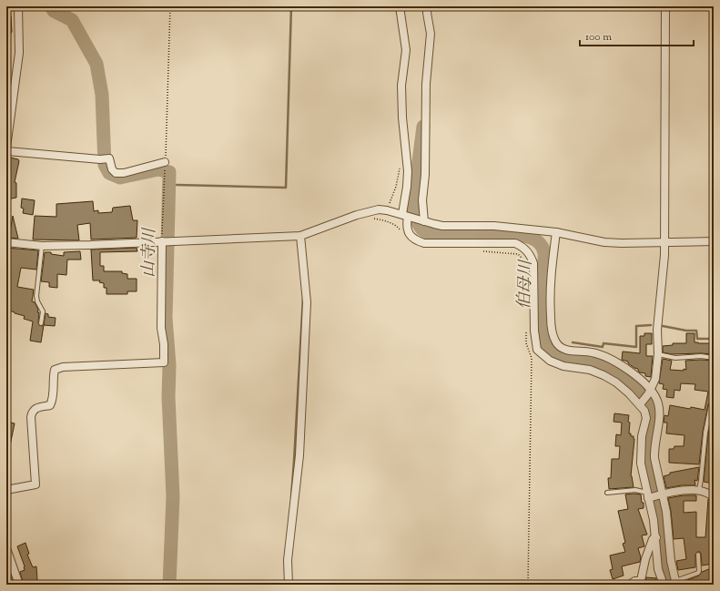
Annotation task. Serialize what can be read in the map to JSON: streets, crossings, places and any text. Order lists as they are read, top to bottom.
{
  "water": ["山寺川", "伯母川"],
  "scale_bar": "100 m"
}
